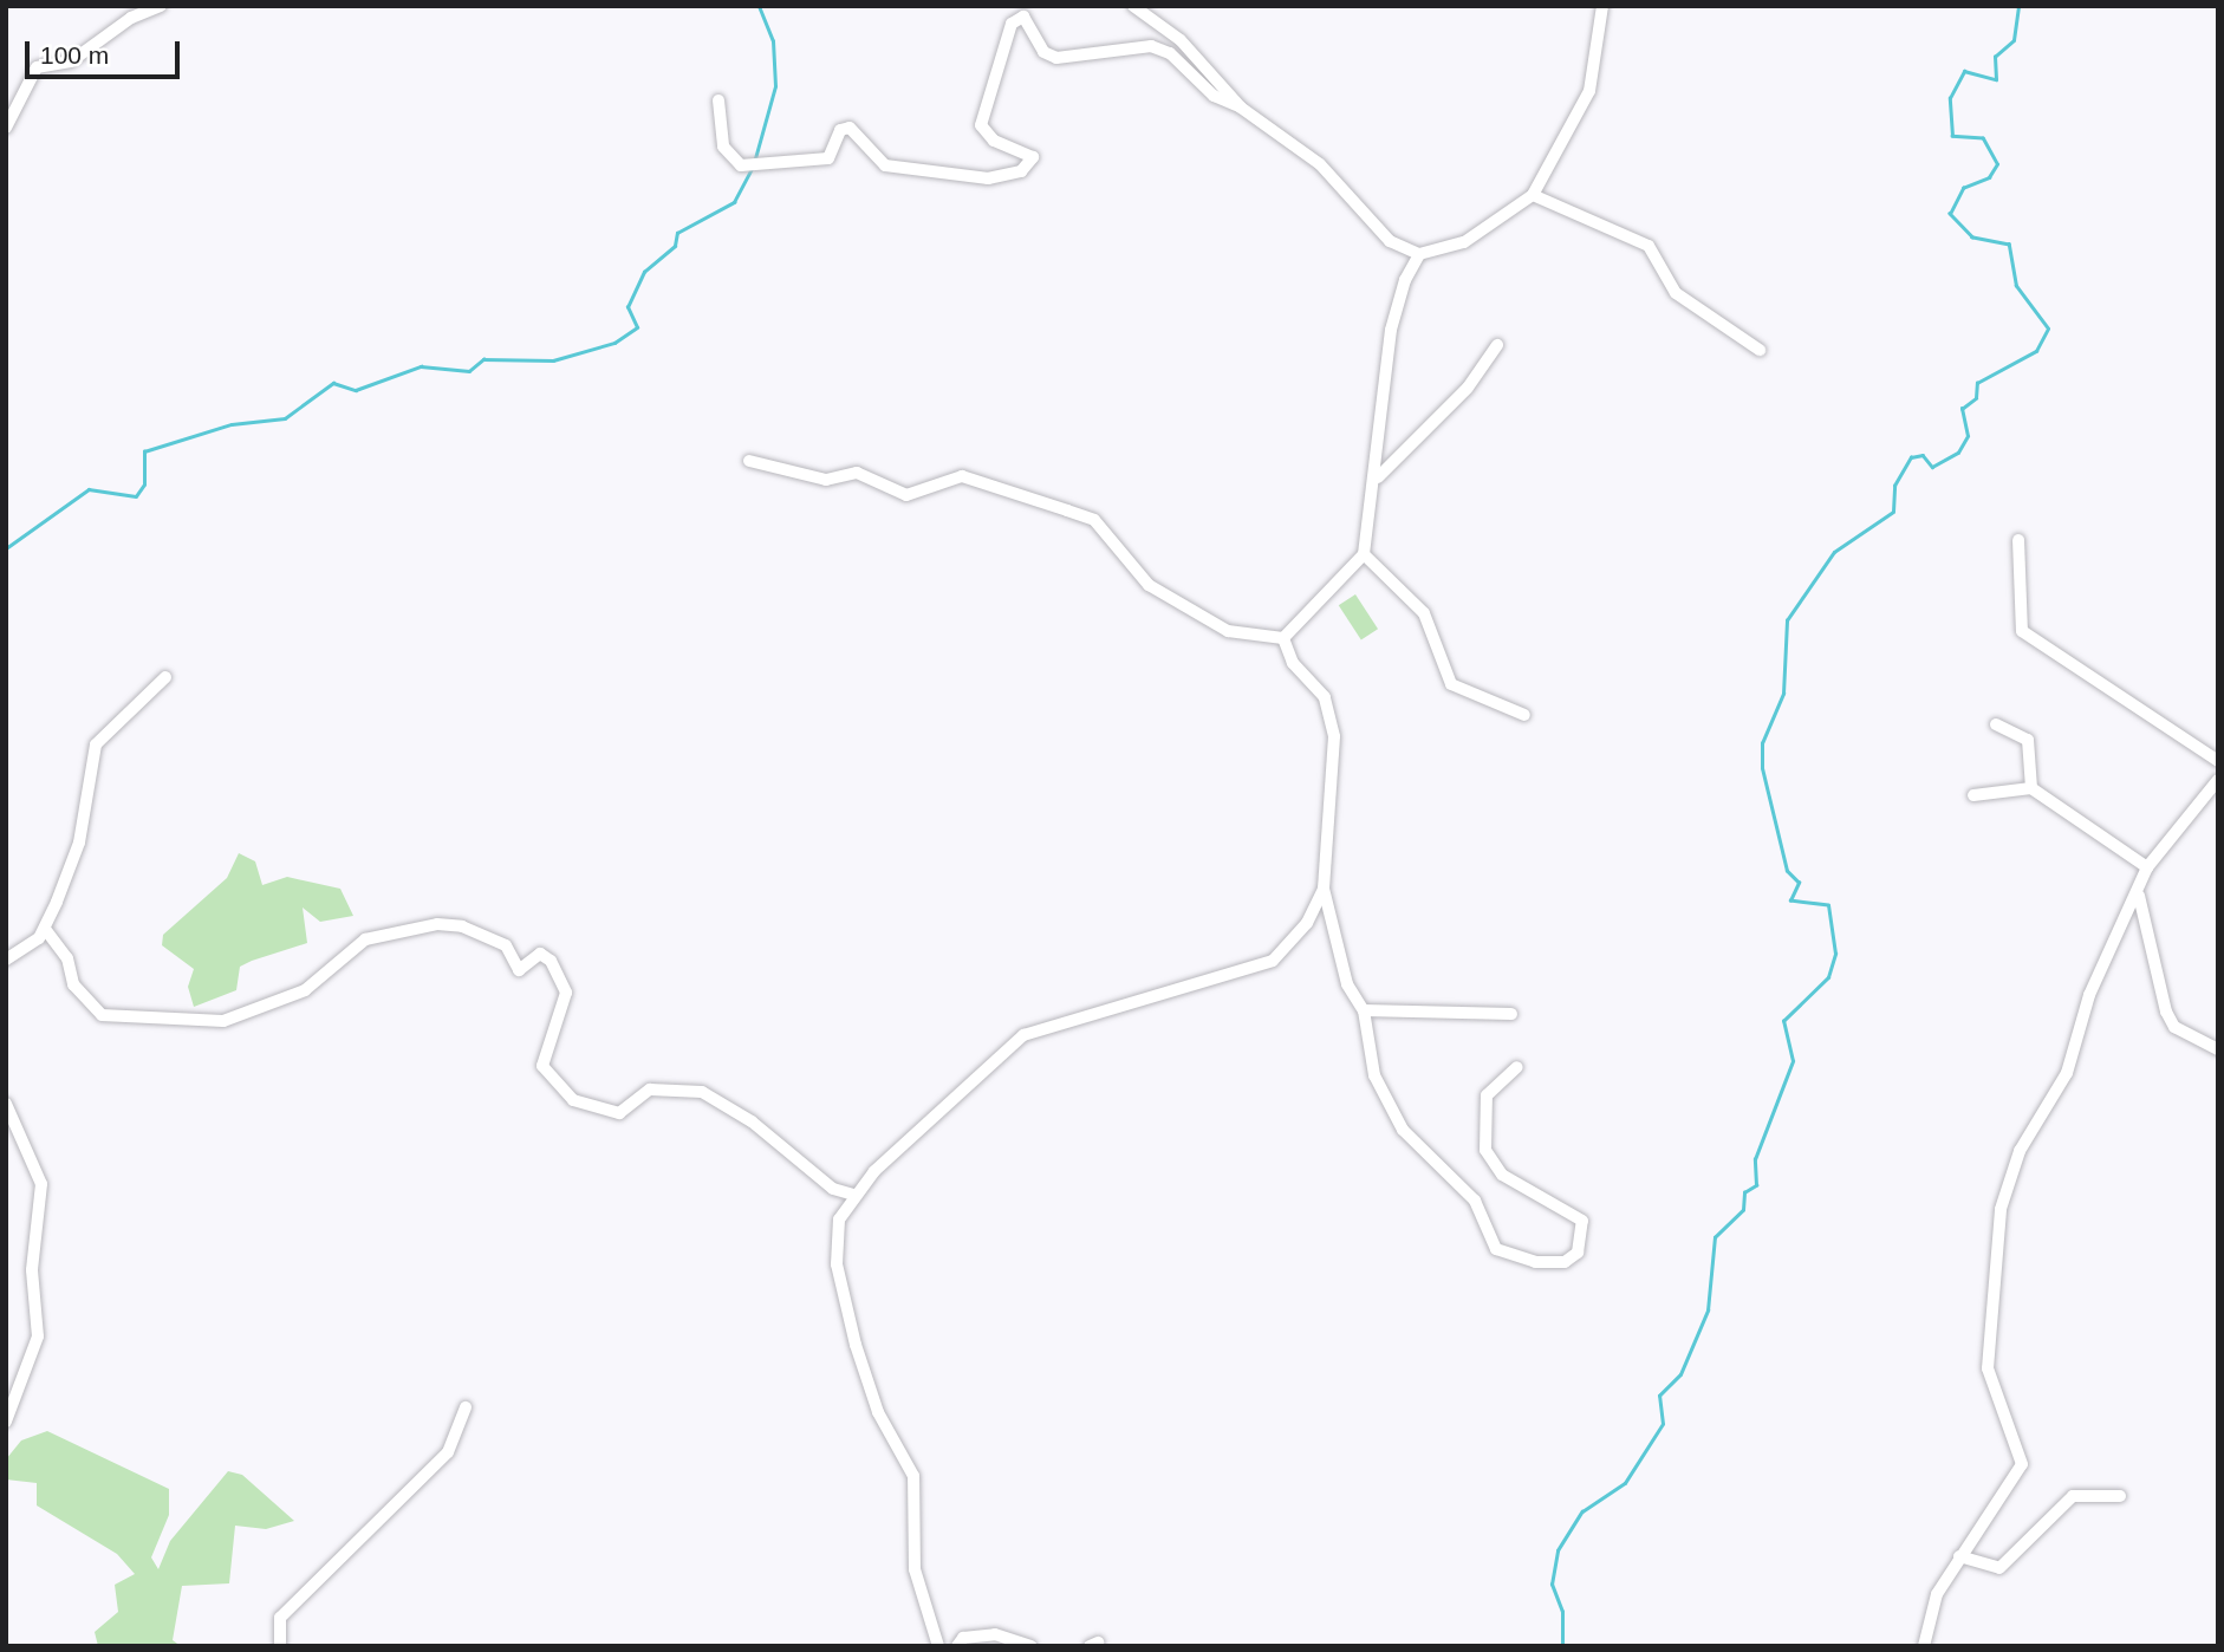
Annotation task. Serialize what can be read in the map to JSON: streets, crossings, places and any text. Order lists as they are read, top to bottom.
{
  "scale_bar": "100 m"
}
